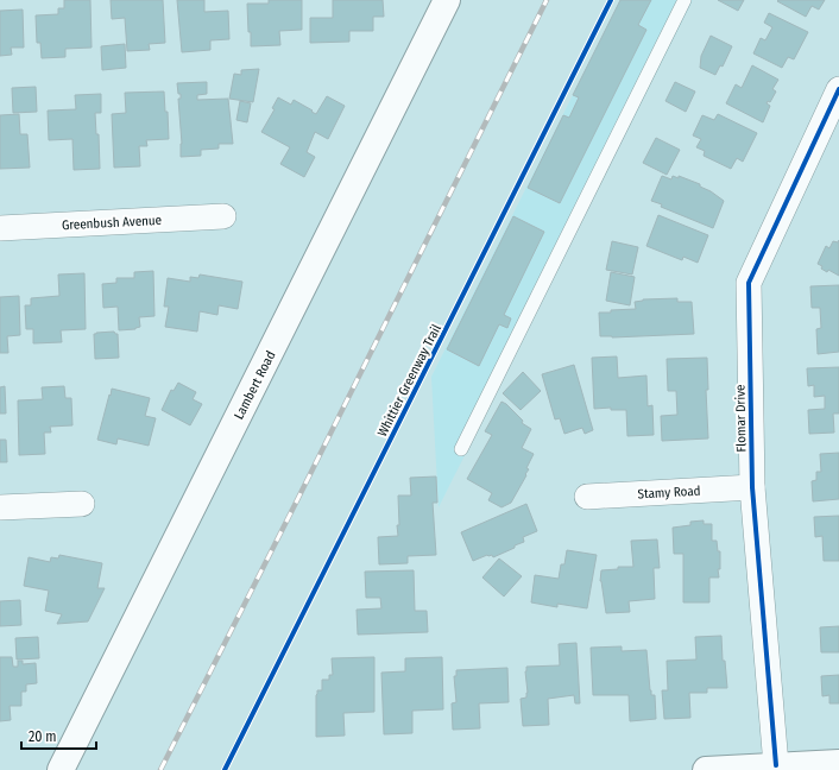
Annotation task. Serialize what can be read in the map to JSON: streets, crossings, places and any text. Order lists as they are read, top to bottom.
{
  "streets": {
    "main road": ["Lambert Road"],
    "street": ["Greenbush Avenue", "Flomar Drive", "Stamy Road"],
    "cycle path": ["Whittier Greenway Trail"]
  },
  "crossings": [
    ["Flomar Drive", "Stamy Road"]
  ],
  "scale_bar": "20 m"
}
